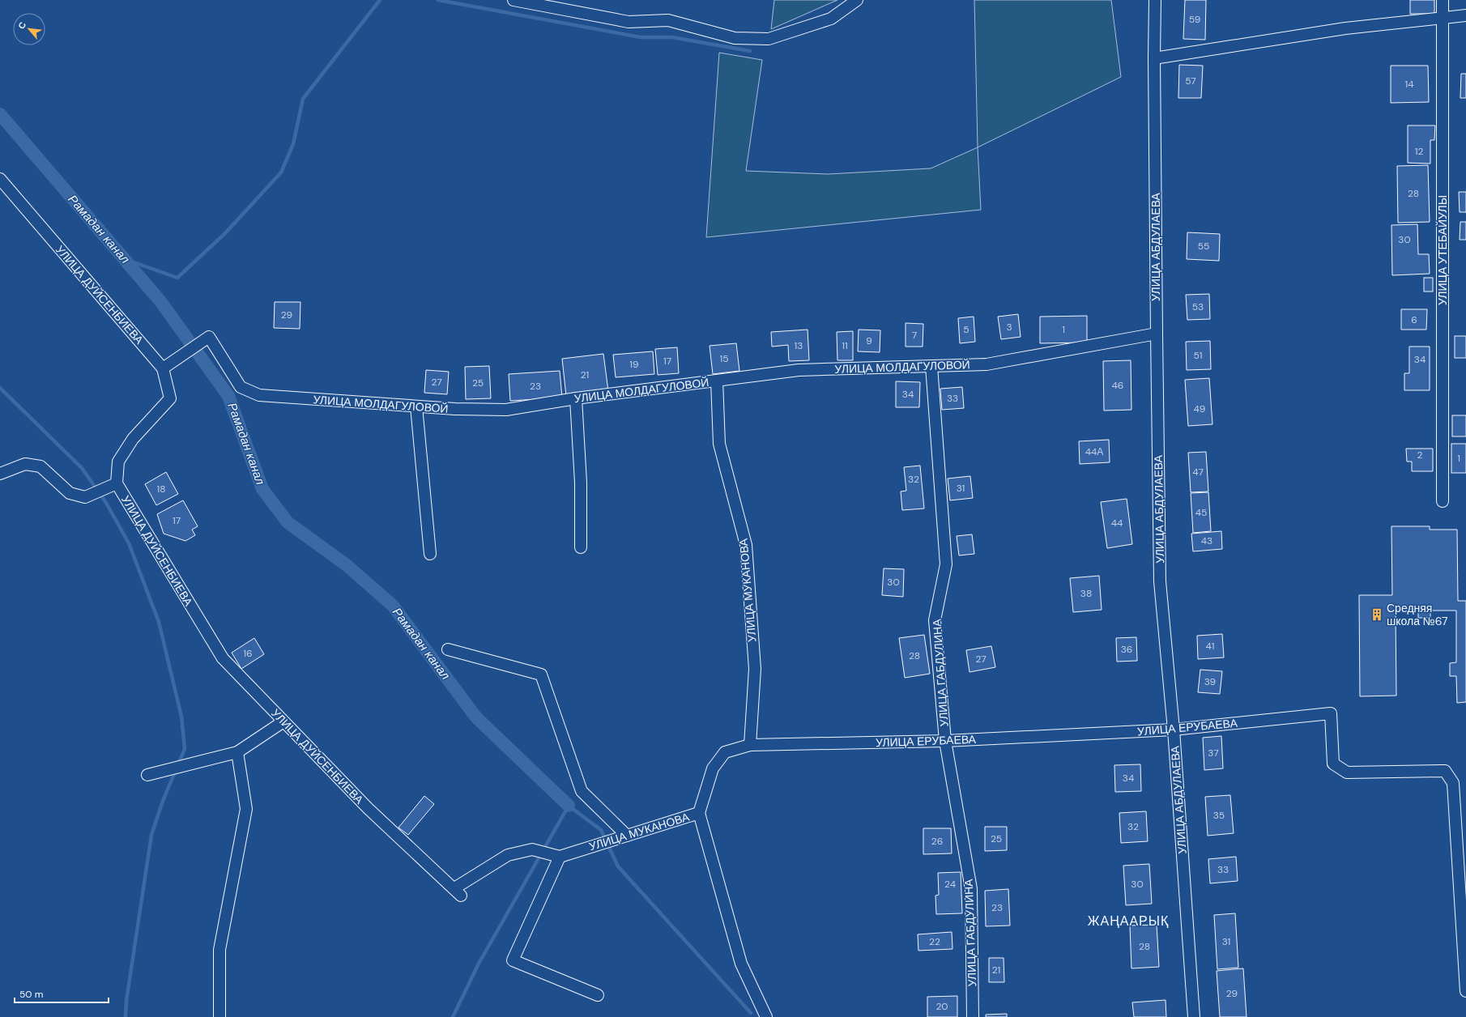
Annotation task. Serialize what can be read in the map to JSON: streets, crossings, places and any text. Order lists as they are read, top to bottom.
{
  "streets": {
    "street": [
      "УЛИЦА АБДУЛАЕВА",
      "УЛИЦА УТЕБАЙУЛЫ",
      "УЛИЦА ДУЙСЕНБИЕВА",
      "УЛИЦА МОЛДАГУЛОВОЙ",
      "УЛИЦА МУКАНОВА",
      "УЛИЦА ГАБДУЛИНА",
      "УЛИЦА ЕРУБАЕВА"
    ]
  },
  "crossings": [
    ["УЛИЦА АБДУЛАЕВА", "УЛИЦА МОЛДАГУЛОВОЙ"],
    ["УЛИЦА АБДУЛАЕВА", "УЛИЦА ЕРУБАЕВА"],
    ["УЛИЦА ДУЙСЕНБИЕВА", "УЛИЦА МОЛДАГУЛОВОЙ"],
    ["УЛИЦА ДУЙСЕНБИЕВА", "УЛИЦА МУКАНОВА"],
    ["УЛИЦА МОЛДАГУЛОВОЙ", "УЛИЦА МУКАНОВА"],
    ["УЛИЦА МОЛДАГУЛОВОЙ", "УЛИЦА ГАБДУЛИНА"],
    ["УЛИЦА МУКАНОВА", "УЛИЦА ЕРУБАЕВА"],
    ["УЛИЦА ГАБДУЛИНА", "УЛИЦА ЕРУБАЕВА"]
  ],
  "districts": ["ЖАҢААРЫҚ"],
  "water": ["Рамадан канал"],
  "places": {
    "building": ["Средняя школа №67"]
  },
  "house_numbers": [
    "59",
    "57",
    "14",
    "12",
    "28",
    "30",
    "55",
    "53",
    "29",
    "6",
    "3",
    "5",
    "1",
    "7",
    "9",
    "13",
    "11",
    "51",
    "15",
    "34",
    "17",
    "19",
    "21",
    "27",
    "25",
    "46",
    "23",
    "34",
    "33",
    "49",
    "44А",
    "2",
    "1",
    "47",
    "32",
    "31",
    "18",
    "45",
    "17",
    "44",
    "43",
    "30",
    "38",
    "41",
    "36",
    "16",
    "28",
    "27",
    "39",
    "37",
    "34",
    "35",
    "32",
    "25",
    "26",
    "33",
    "24",
    "30",
    "23",
    "22",
    "31",
    "28",
    "21",
    "29",
    "20"
  ],
  "scale_bar": "50 m",
  "north": "top left"
}
